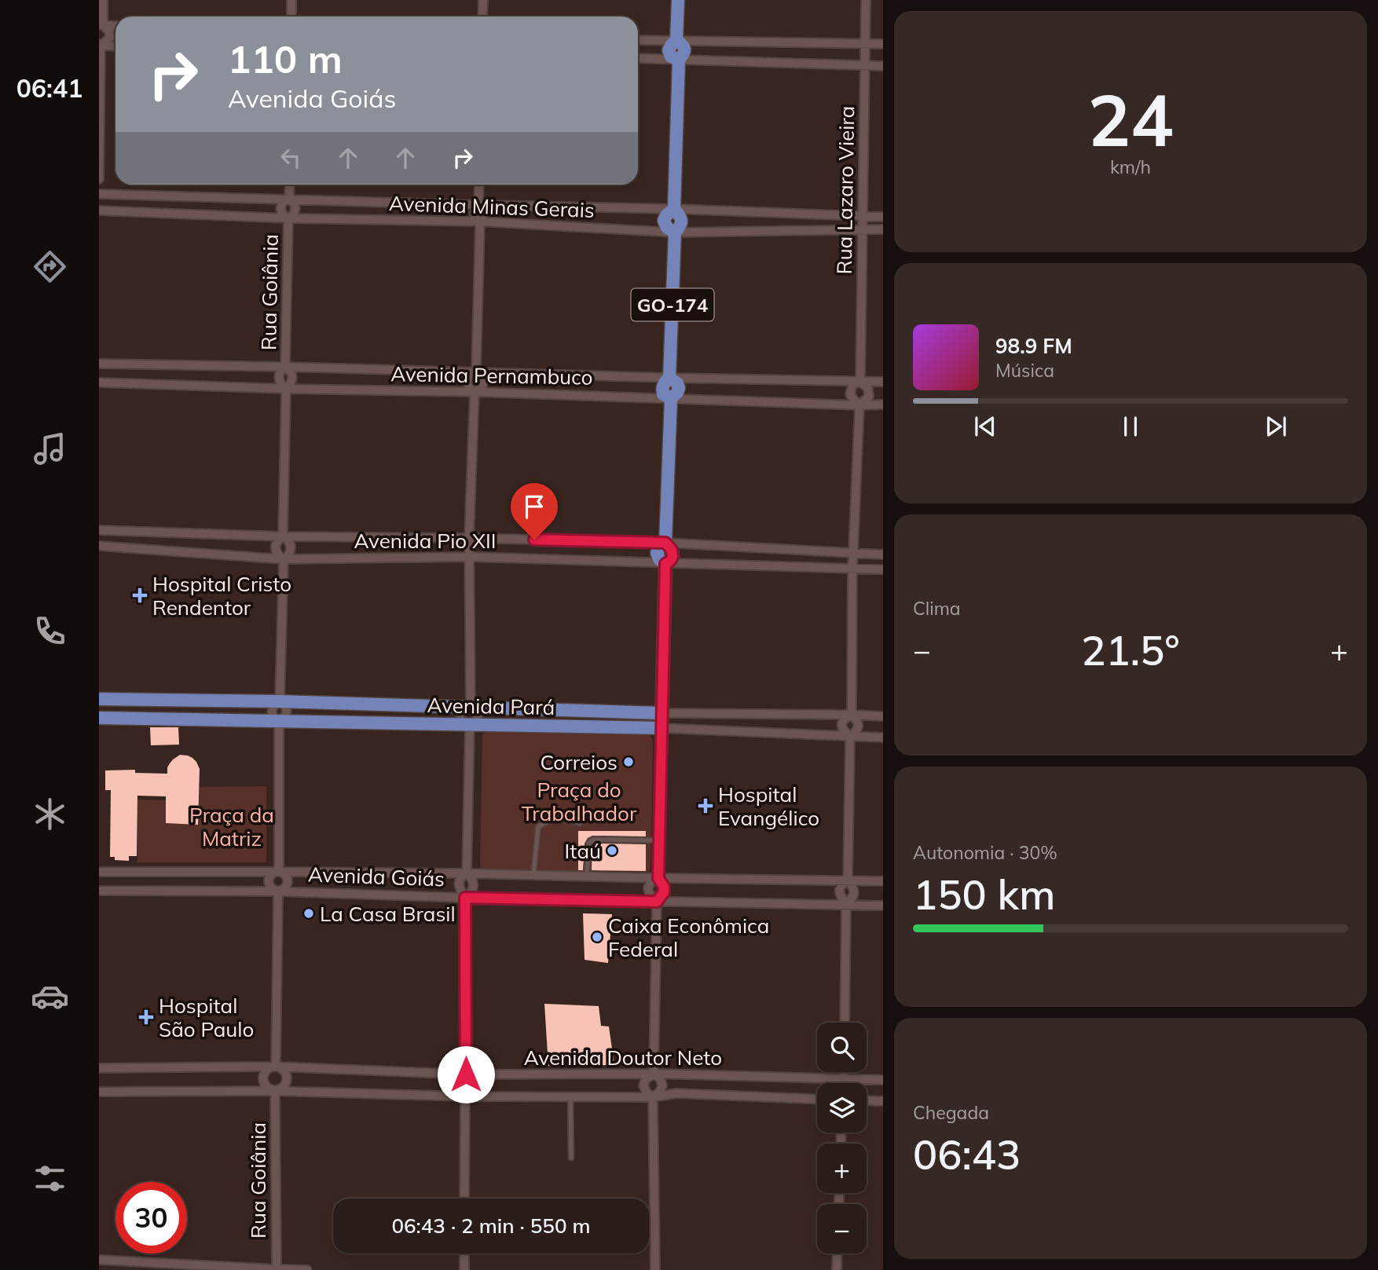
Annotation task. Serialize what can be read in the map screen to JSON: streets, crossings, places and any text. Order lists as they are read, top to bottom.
{
  "streets": {
    "main road": ["GO-174", "Avenida Pará"],
    "street": [
      "Rua Lazaro Vieira",
      "Avenida Minas Gerais",
      "Rua Goiânia",
      "Avenida Pernambuco",
      "Avenida Pio XII",
      "Avenida Goiás",
      "Avenida Doutor Neto"
    ]
  },
  "crossings": [
    ["Rua Lazaro Vieira", "Avenida Minas Gerais"],
    ["Rua Lazaro Vieira", "Avenida Pernambuco"],
    ["Rua Lazaro Vieira", "Avenida Pio XII"],
    ["Rua Lazaro Vieira", "Avenida Pará"],
    ["Rua Lazaro Vieira", "Avenida Goiás"],
    ["Avenida Minas Gerais", "Rua Goiânia"],
    ["Avenida Minas Gerais", "GO-174"],
    ["Rua Goiânia", "Avenida Pernambuco"],
    ["Rua Goiânia", "Avenida Pio XII"],
    ["Rua Goiânia", "Avenida Pará"],
    ["Rua Goiânia", "Avenida Goiás"],
    ["Rua Goiânia", "Avenida Doutor Neto"],
    ["GO-174", "Avenida Pernambuco"],
    ["GO-174", "Avenida Pio XII"],
    ["GO-174", "Avenida Pará"]
  ],
  "parks": ["Praça do Trabalhador", "Praça da Matriz"],
  "places": {
    "health": ["Hospital Cristo Rendentor", "Hospital Evangélico", "Hospital São Paulo"],
    "other": [
      "Correios",
      "Itaú",
      "La Casa Brasil",
      "Caixa Econômica Federal"
    ]
  },
  "page": {
    "tabs": "06:41",
    "tile": [
      ["24", "km/h"],
      "Clima",
      ["Autonomia · 30%", "150 km"],
      ["Chegada", "06:43"]
    ],
    "turn": ["110 m", "Avenida Goiás"],
    "song": ["98.9 FM", "Música"],
    "heat": ["−", "21.5°", "+"],
    "map_buttons": ["+", "−"],
    "limit": "30",
    "trip": "06:43 · 2 min · 550 m"
  }
}
